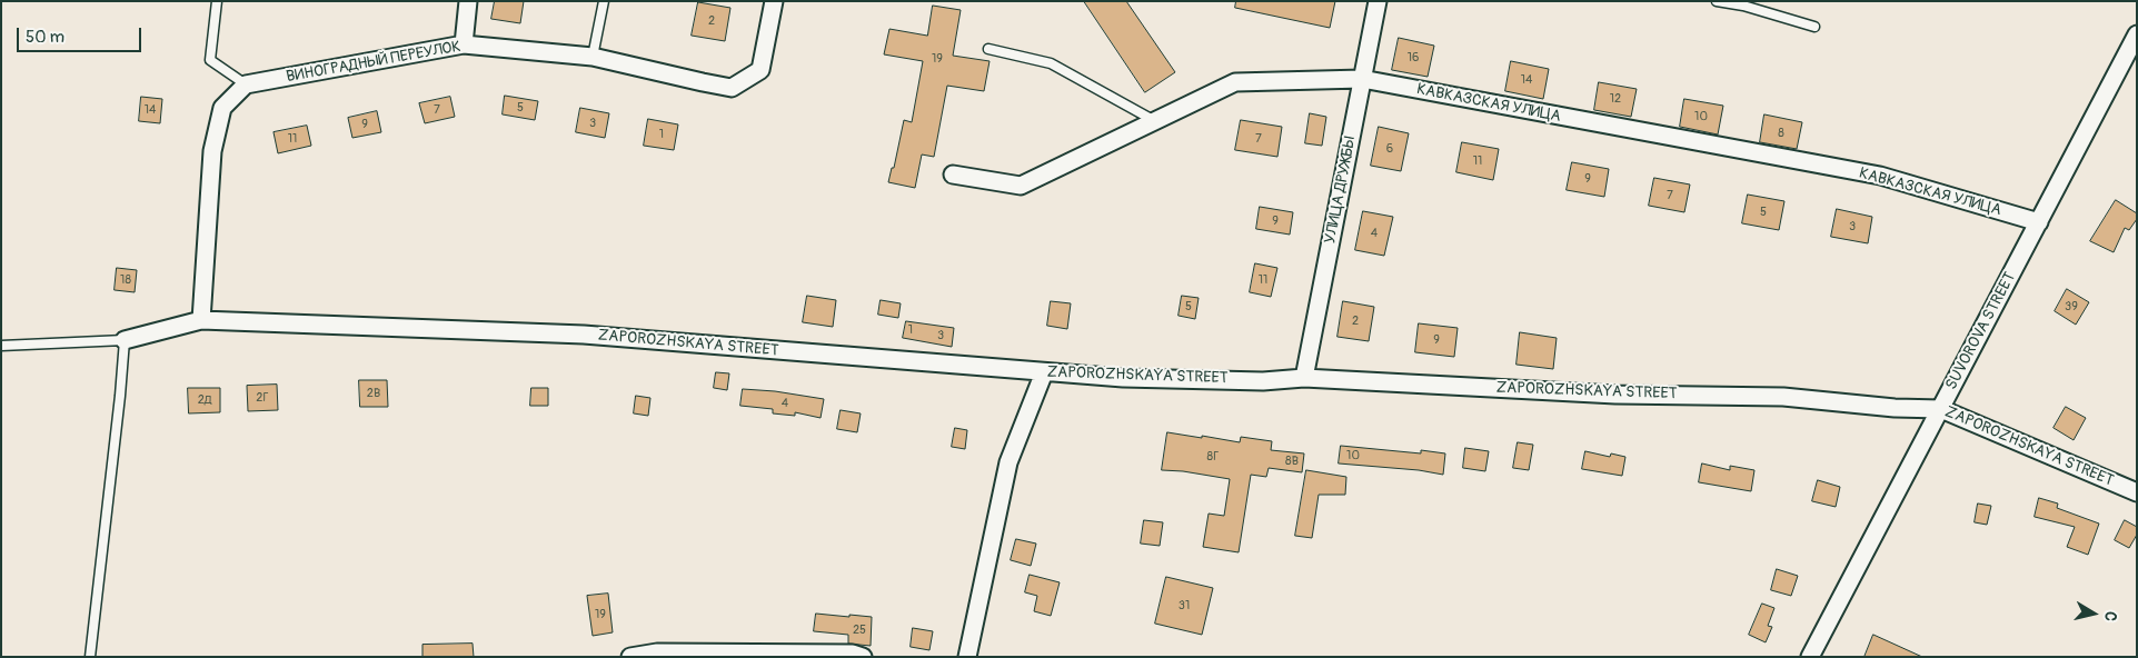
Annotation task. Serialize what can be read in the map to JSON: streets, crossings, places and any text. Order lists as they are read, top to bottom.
{
  "streets": {
    "street": [
      "ВИНОГРАДНЫЙ ПЕРЕУЛОК",
      "КАВКАЗСКАЯ УЛИЦА",
      "УЛИЦА ДРУЖБЫ",
      "SUVOROVA STREET",
      "ZAPOROZHSKAYA STREET"
    ]
  },
  "crossings": [
    ["КАВКАЗСКАЯ УЛИЦА", "УЛИЦА ДРУЖБЫ"],
    ["КАВКАЗСКАЯ УЛИЦА", "SUVOROVA STREET"],
    ["УЛИЦА ДРУЖБЫ", "ZAPOROZHSKAYA STREET"],
    ["SUVOROVA STREET", "ZAPOROZHSKAYA STREET"]
  ],
  "house_numbers": [
    "2",
    "16",
    "19",
    "14",
    "12",
    "5",
    "14",
    "7",
    "10",
    "3",
    "9",
    "8",
    "1",
    "11",
    "7",
    "6",
    "11",
    "9",
    "7",
    "5",
    "9",
    "3",
    "4",
    "18",
    "11",
    "5",
    "39",
    "2",
    "1",
    "3",
    "9",
    "2В",
    "2Г",
    "2Д",
    "4",
    "10",
    "8Г",
    "8В",
    "31",
    "19",
    "25"
  ],
  "scale_bar": "50 m",
  "north": "right"
}
